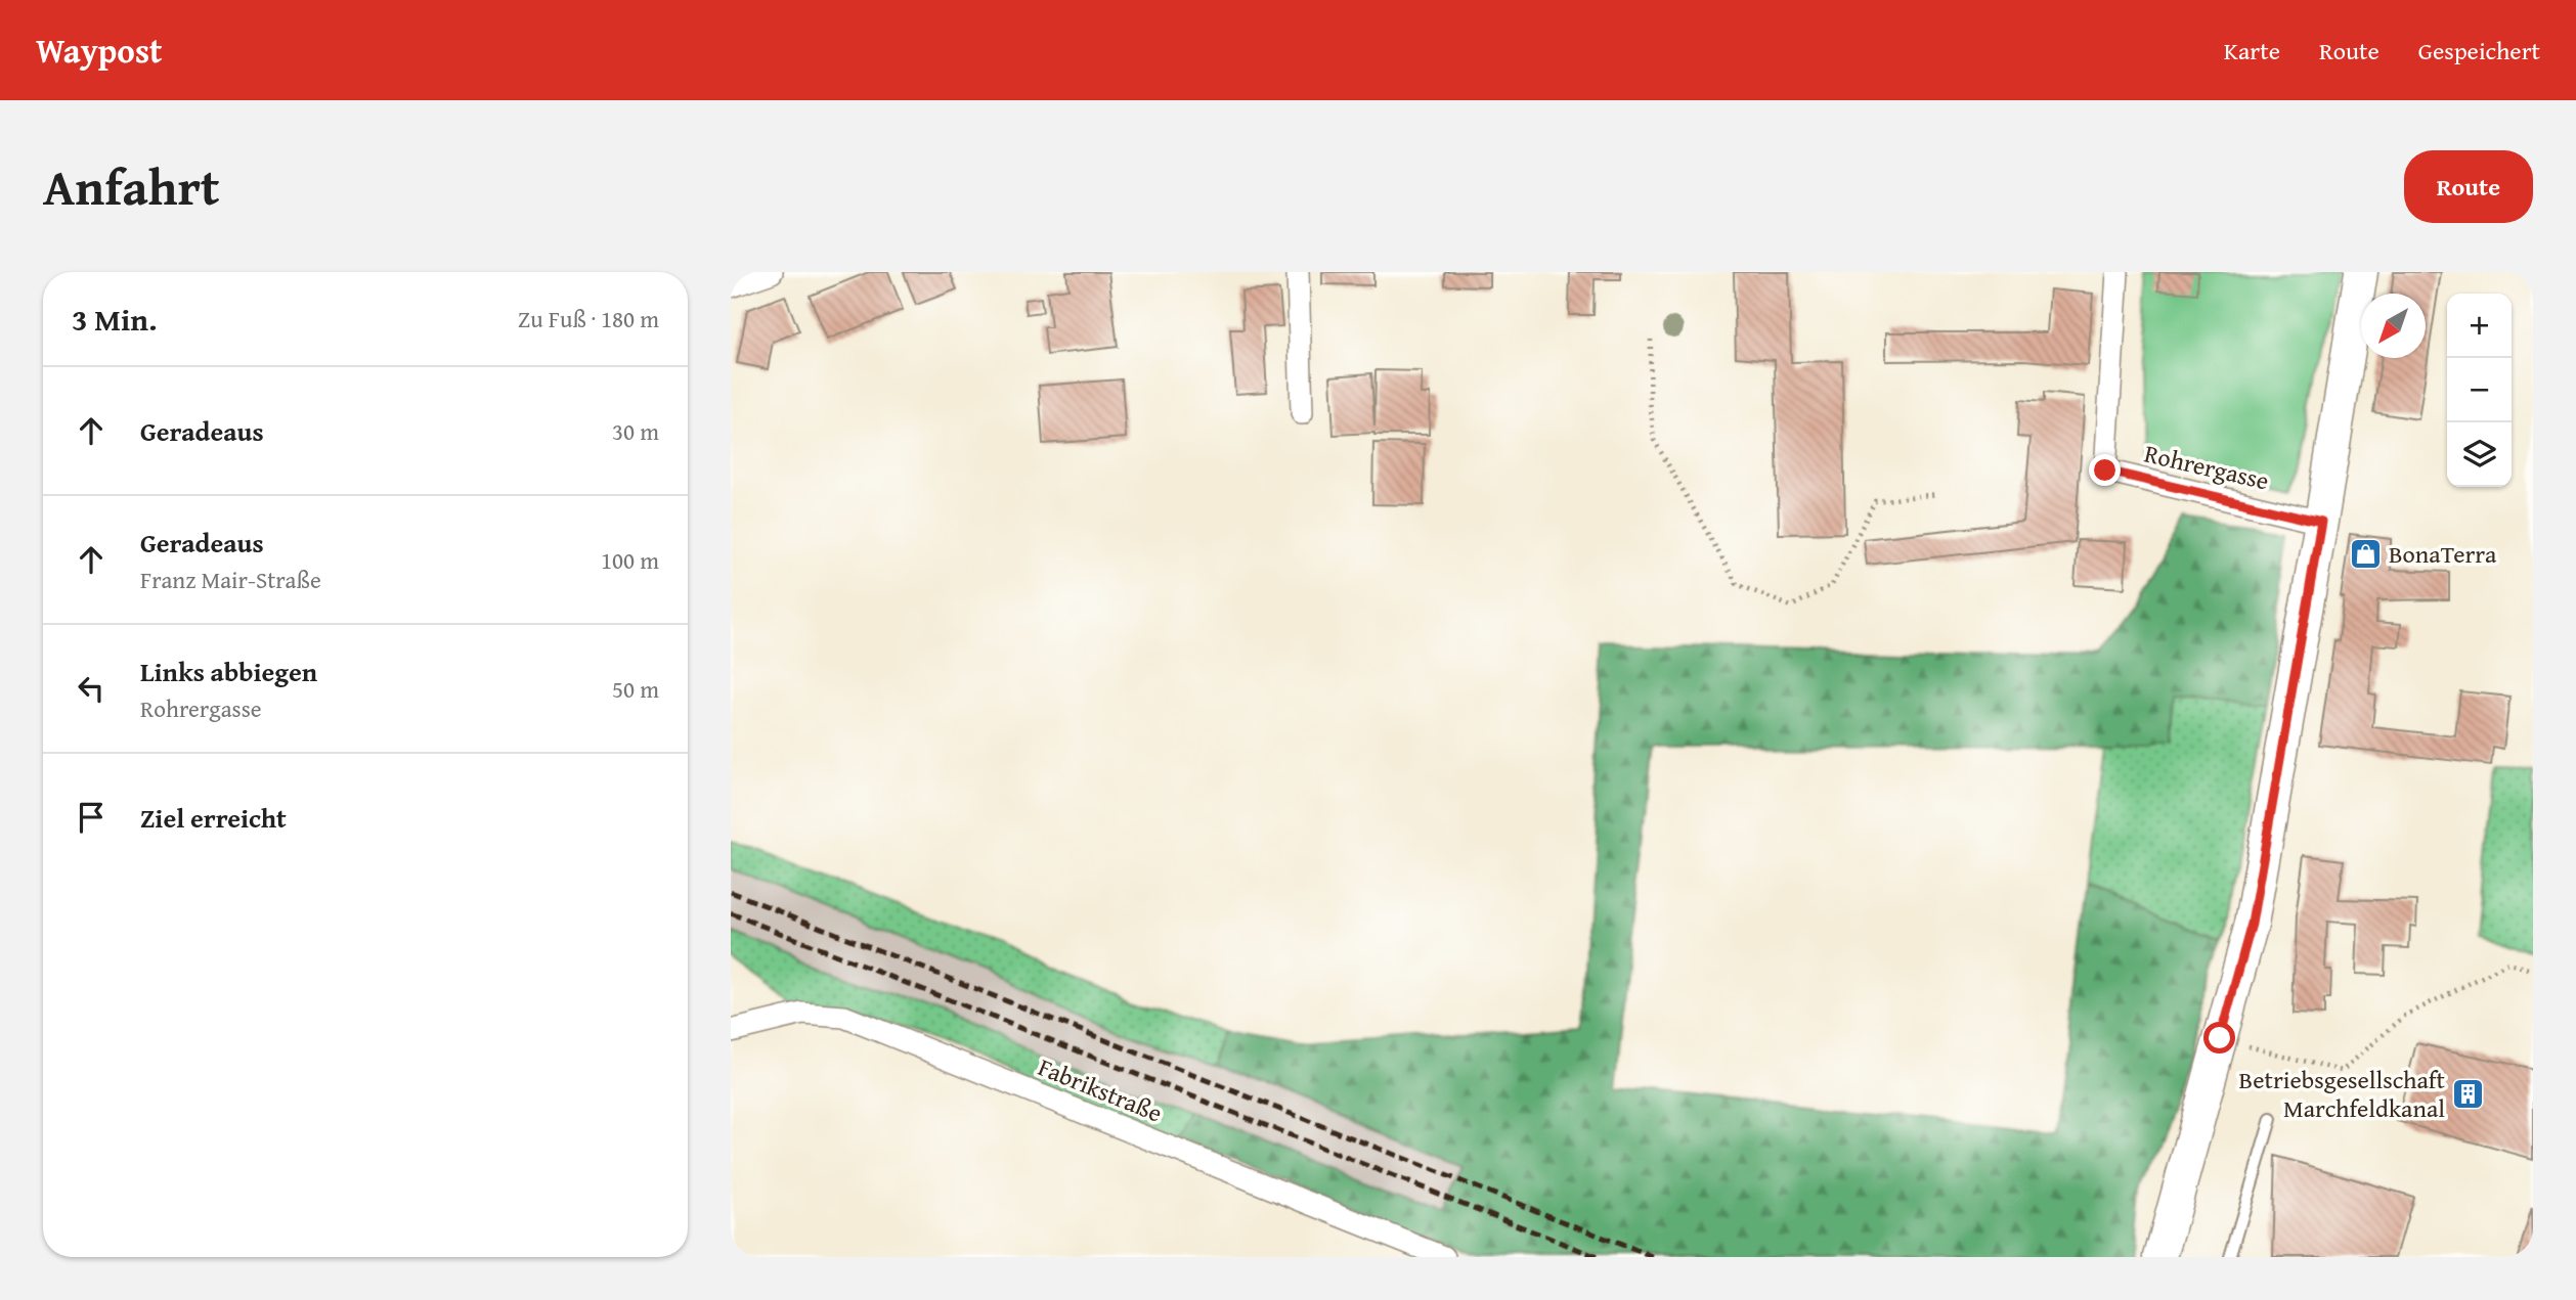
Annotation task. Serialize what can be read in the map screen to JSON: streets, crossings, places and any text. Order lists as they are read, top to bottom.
{
  "streets": {
    "street": ["Rohrergasse", "Fabrikstraße"]
  },
  "places": {
    "shop": ["BonaTerra"],
    "building": ["Betriebsgesellschaft Marchfeldkanal"]
  },
  "north": "bottom left",
  "page": {
    "header": "Waypost",
    "nav": ["Karte", "Route", "Gespeichert"],
    "title": "Anfahrt",
    "buttons": "Route",
    "heading": ["3 Min.", "Zu Fuß · 180 m"],
    "map_buttons": ["+", "−"],
    "list": [
      ["Geradeaus", "30 m"],
      ["Geradeaus", "Franz Mair-Straße", "100 m"],
      ["Links abbiegen", "Rohrergasse", "50 m"],
      "Ziel erreicht"
    ]
  }
}
